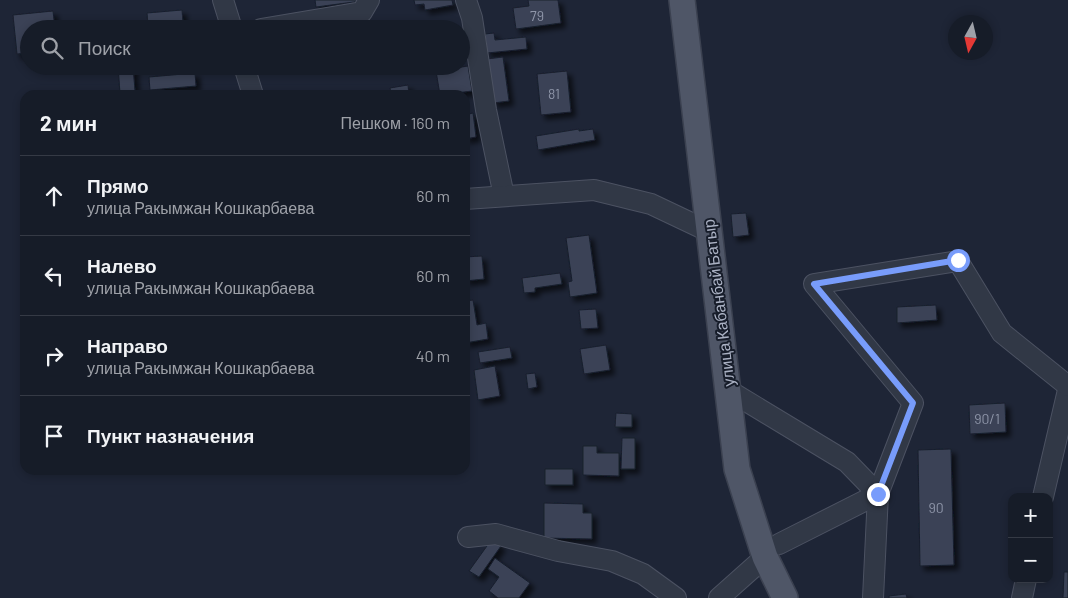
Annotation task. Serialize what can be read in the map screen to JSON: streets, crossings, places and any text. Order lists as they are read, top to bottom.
{
  "streets": {
    "main road": ["улица Кабанбай Батыр"]
  },
  "house_numbers": [
    "79",
    "81",
    "90/1",
    "90"
  ],
  "north": "bottom",
  "page": {
    "search": "Поиск",
    "heading": ["2 мин", "Пешком · 160 m"],
    "list": [
      ["Прямо", "улица Ракымжан Кошкарбаева", "60 m"],
      ["Налево", "улица Ракымжан Кошкарбаева", "60 m"],
      ["Направо", "улица Ракымжан Кошкарбаева", "40 m"],
      "Пункт назначения"
    ],
    "map_buttons": ["+", "−"]
  }
}
